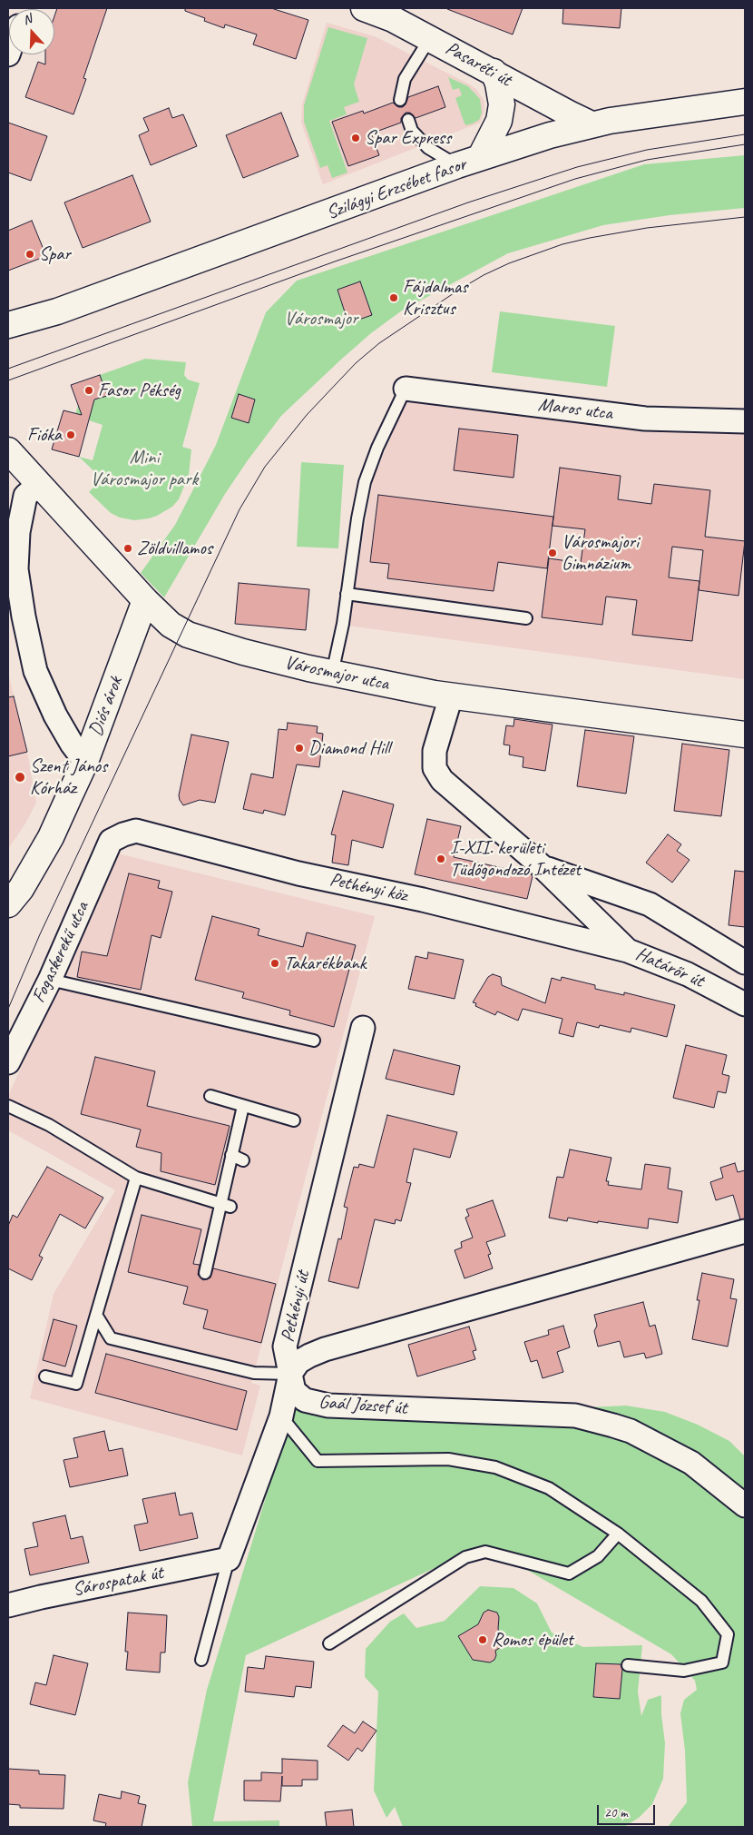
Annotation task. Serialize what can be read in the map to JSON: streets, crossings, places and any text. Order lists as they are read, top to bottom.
{
  "streets": {
    "street": [
      "Pasaréti út",
      "Szilágyi Erzsébet fasor",
      "Maros utca",
      "Városmajor utca",
      "Diós árok",
      "Pethényi köz",
      "Fogaskerekű utca",
      "Határőr út",
      "Pethényi út",
      "Gaál József út",
      "Sárospatak út"
    ]
  },
  "crossings": [
    ["Pasaréti út", "Szilágyi Erzsébet fasor"],
    ["Városmajor utca", "Diós árok"],
    ["Városmajor utca", "Határőr út"],
    ["Pethényi köz", "Fogaskerekű utca"],
    ["Pethényi köz", "Határőr út"],
    ["Pethényi út", "Gaál József út"],
    ["Pethényi út", "Sárospatak út"]
  ],
  "parks": ["Városmajor", "Mini Városmajor park"],
  "places": [
    "Spar Express",
    "Spar",
    "Fájdalmas Krisztus",
    "Fasor Pékség",
    "Fióka",
    "Zöldvillamos",
    "Városmajori Gimnázium",
    "Diamond Hill",
    "Szent János Kórház",
    "I-XII. kerületi Tüdőgondozó Intézet",
    "Takarékbank",
    "Romos épület"
  ],
  "scale_bar": "20 m",
  "north": "top"
}
